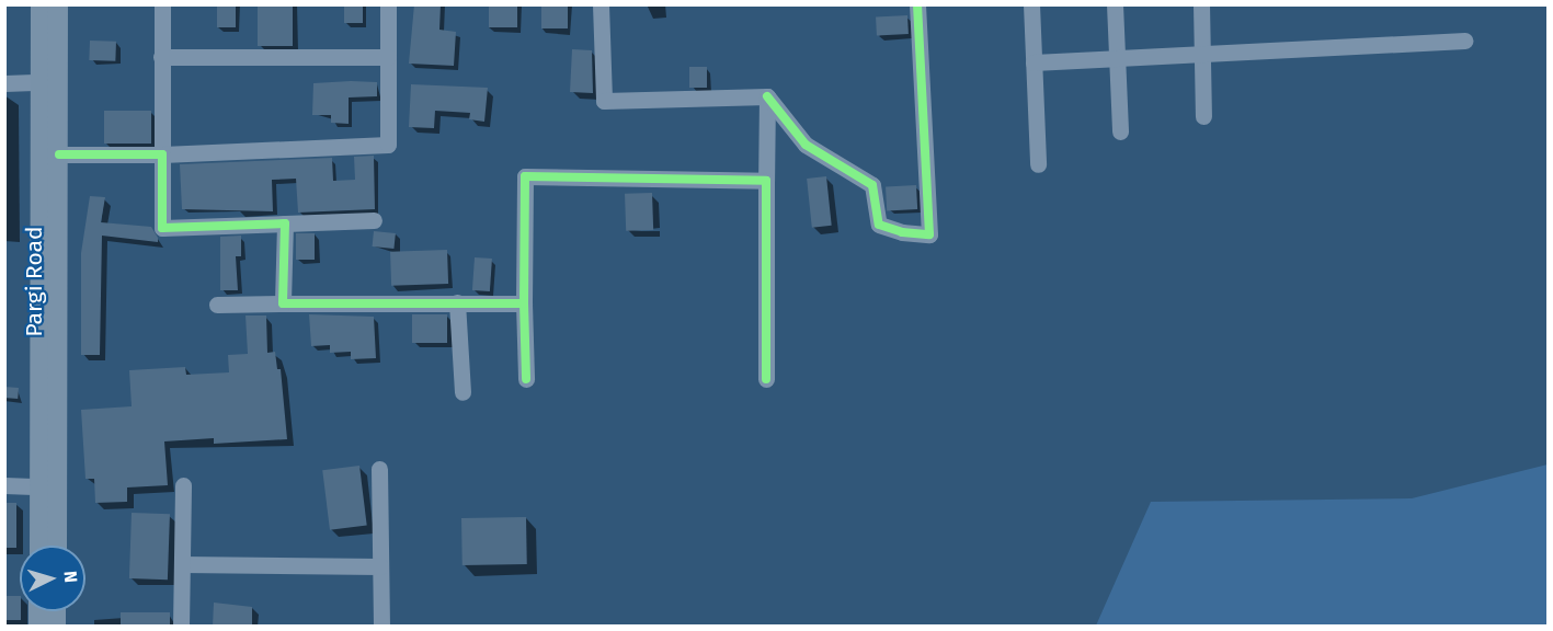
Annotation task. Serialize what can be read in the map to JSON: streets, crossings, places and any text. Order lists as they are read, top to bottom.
{
  "streets": {
    "main road": ["Pargi Road"]
  },
  "north": "right"
}
